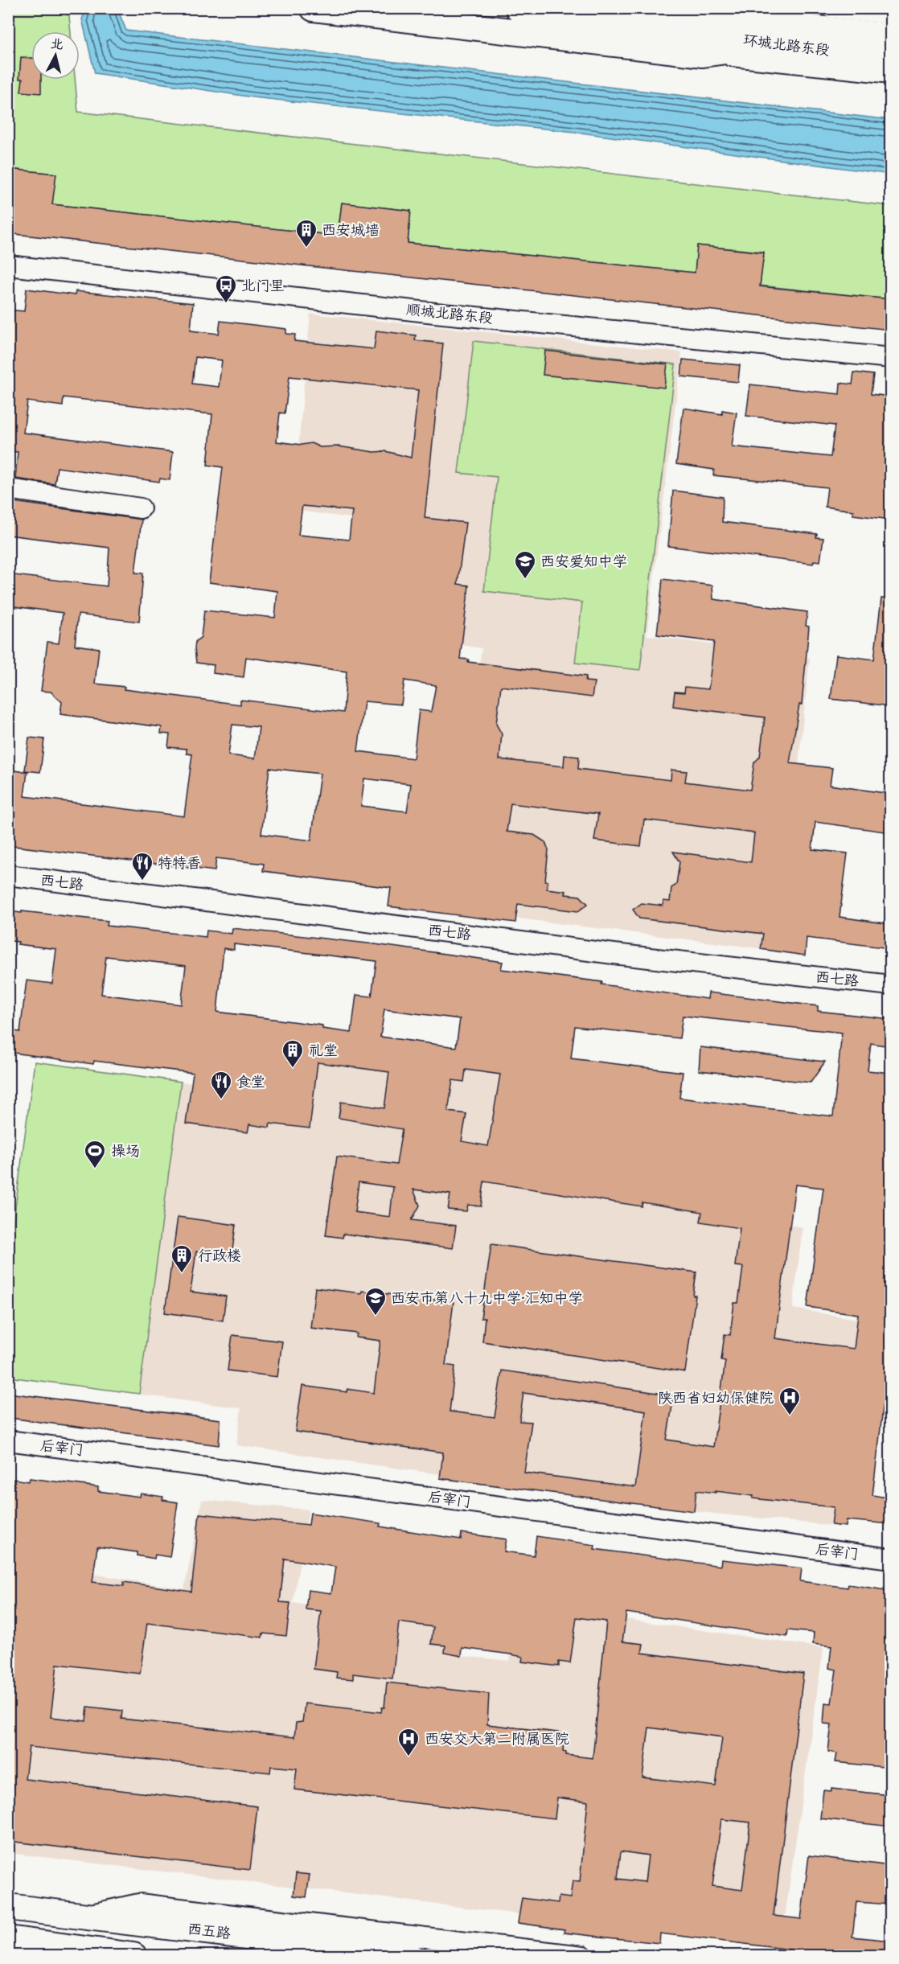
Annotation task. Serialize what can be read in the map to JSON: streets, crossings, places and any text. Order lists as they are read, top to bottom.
{
  "streets": {
    "main road": ["环城北路东段", "西五路"],
    "street": ["顺城北路东段", "西七路", "后宰门"]
  },
  "places": {
    "building": ["西安城墙", "礼堂", "行政楼"],
    "bus stop": ["北门里"],
    "school or university": ["西安爱知中学", "西安市第八十九中学·汇知中学"],
    "restaurant": ["特特香", "食堂"],
    "sports": ["操场"],
    "hospital": ["陕西省妇幼保健院", "西安交大第二附属医院"]
  },
  "north": "top"
}
